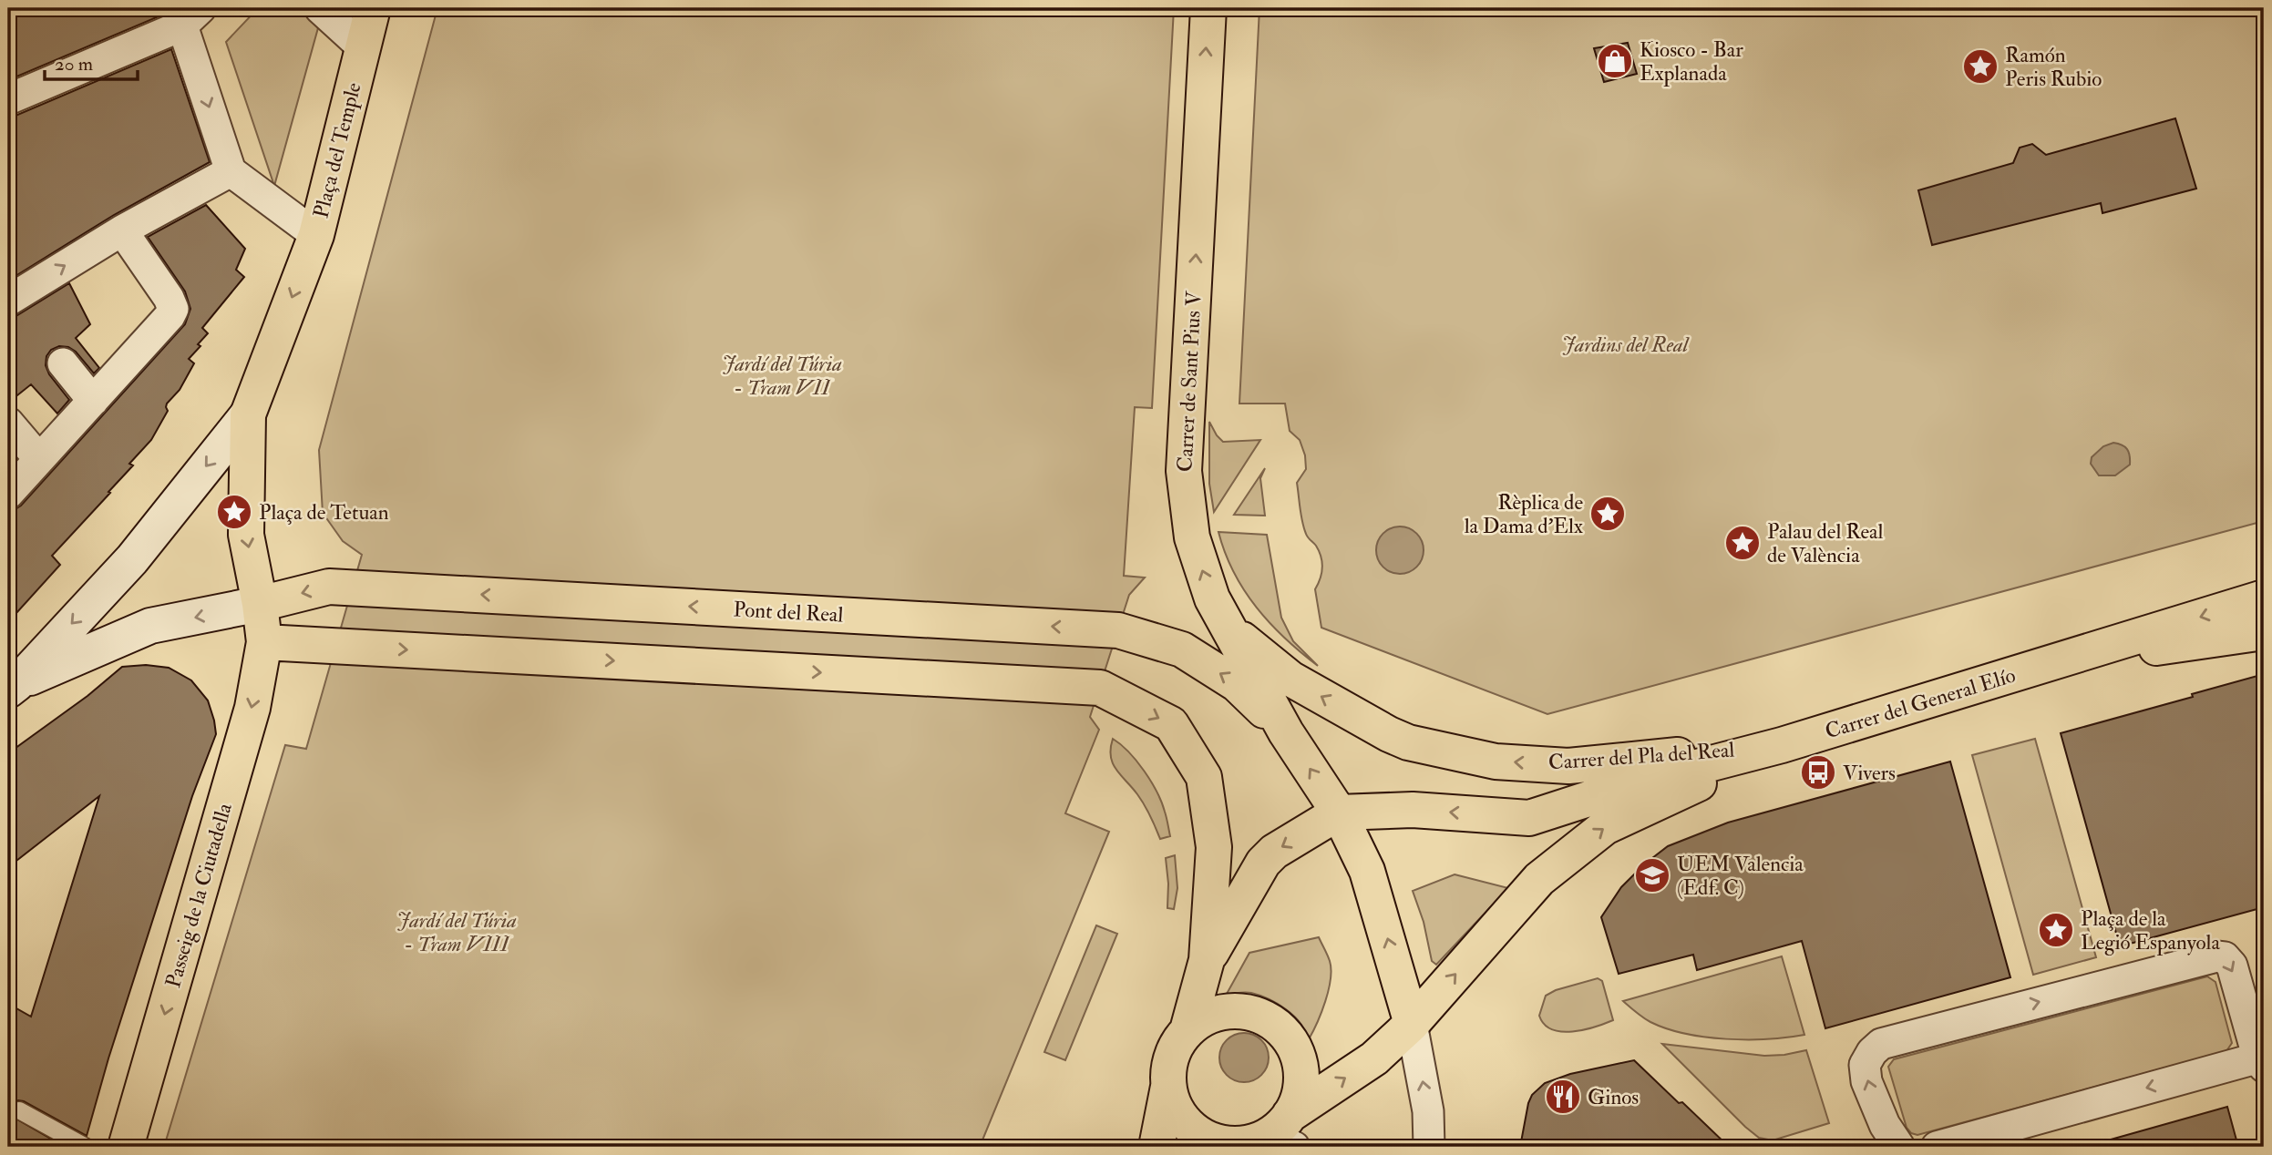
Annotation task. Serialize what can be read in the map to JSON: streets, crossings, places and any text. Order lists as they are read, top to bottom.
{
  "streets": {
    "main road": [
      "Plaça del Temple",
      "Carrer de Sant Pius V",
      "Pont del Real",
      "Carrer del General Elío",
      "Carrer del Pla del Real",
      "Passeig de la Ciutadella"
    ]
  },
  "crossings": [
    ["Carrer de Sant Pius V", "Pont del Real"],
    ["Carrer de Sant Pius V", "Carrer del Pla del Real"],
    ["Carrer del General Elío", "Carrer del Pla del Real"],
    ["Carrer del Pla del Real", "Passeig de la Ciutadella"]
  ],
  "one_way": ["Carrer de Sant Pius V", "Pont del Real", "Passeig de la Ciutadella"],
  "parks": ["Jardins del Real", "Jardí del Túria - Tram VII", "Jardí del Túria - Tram VIII"],
  "places": {
    "shop": ["Kiosco - Bar Explanada"],
    "place": [
      "Ramón Peris Rubio",
      "Plaça de Tetuan",
      "Rèplica de la Dama d'Elx",
      "Palau del Real de València",
      "Plaça de la Legió Espanyola"
    ],
    "bus stop": ["Vivers"],
    "school or university": ["UEM Valencia (Edf. C)"],
    "restaurant": ["Ginos"]
  },
  "scale_bar": "20 m"
}
